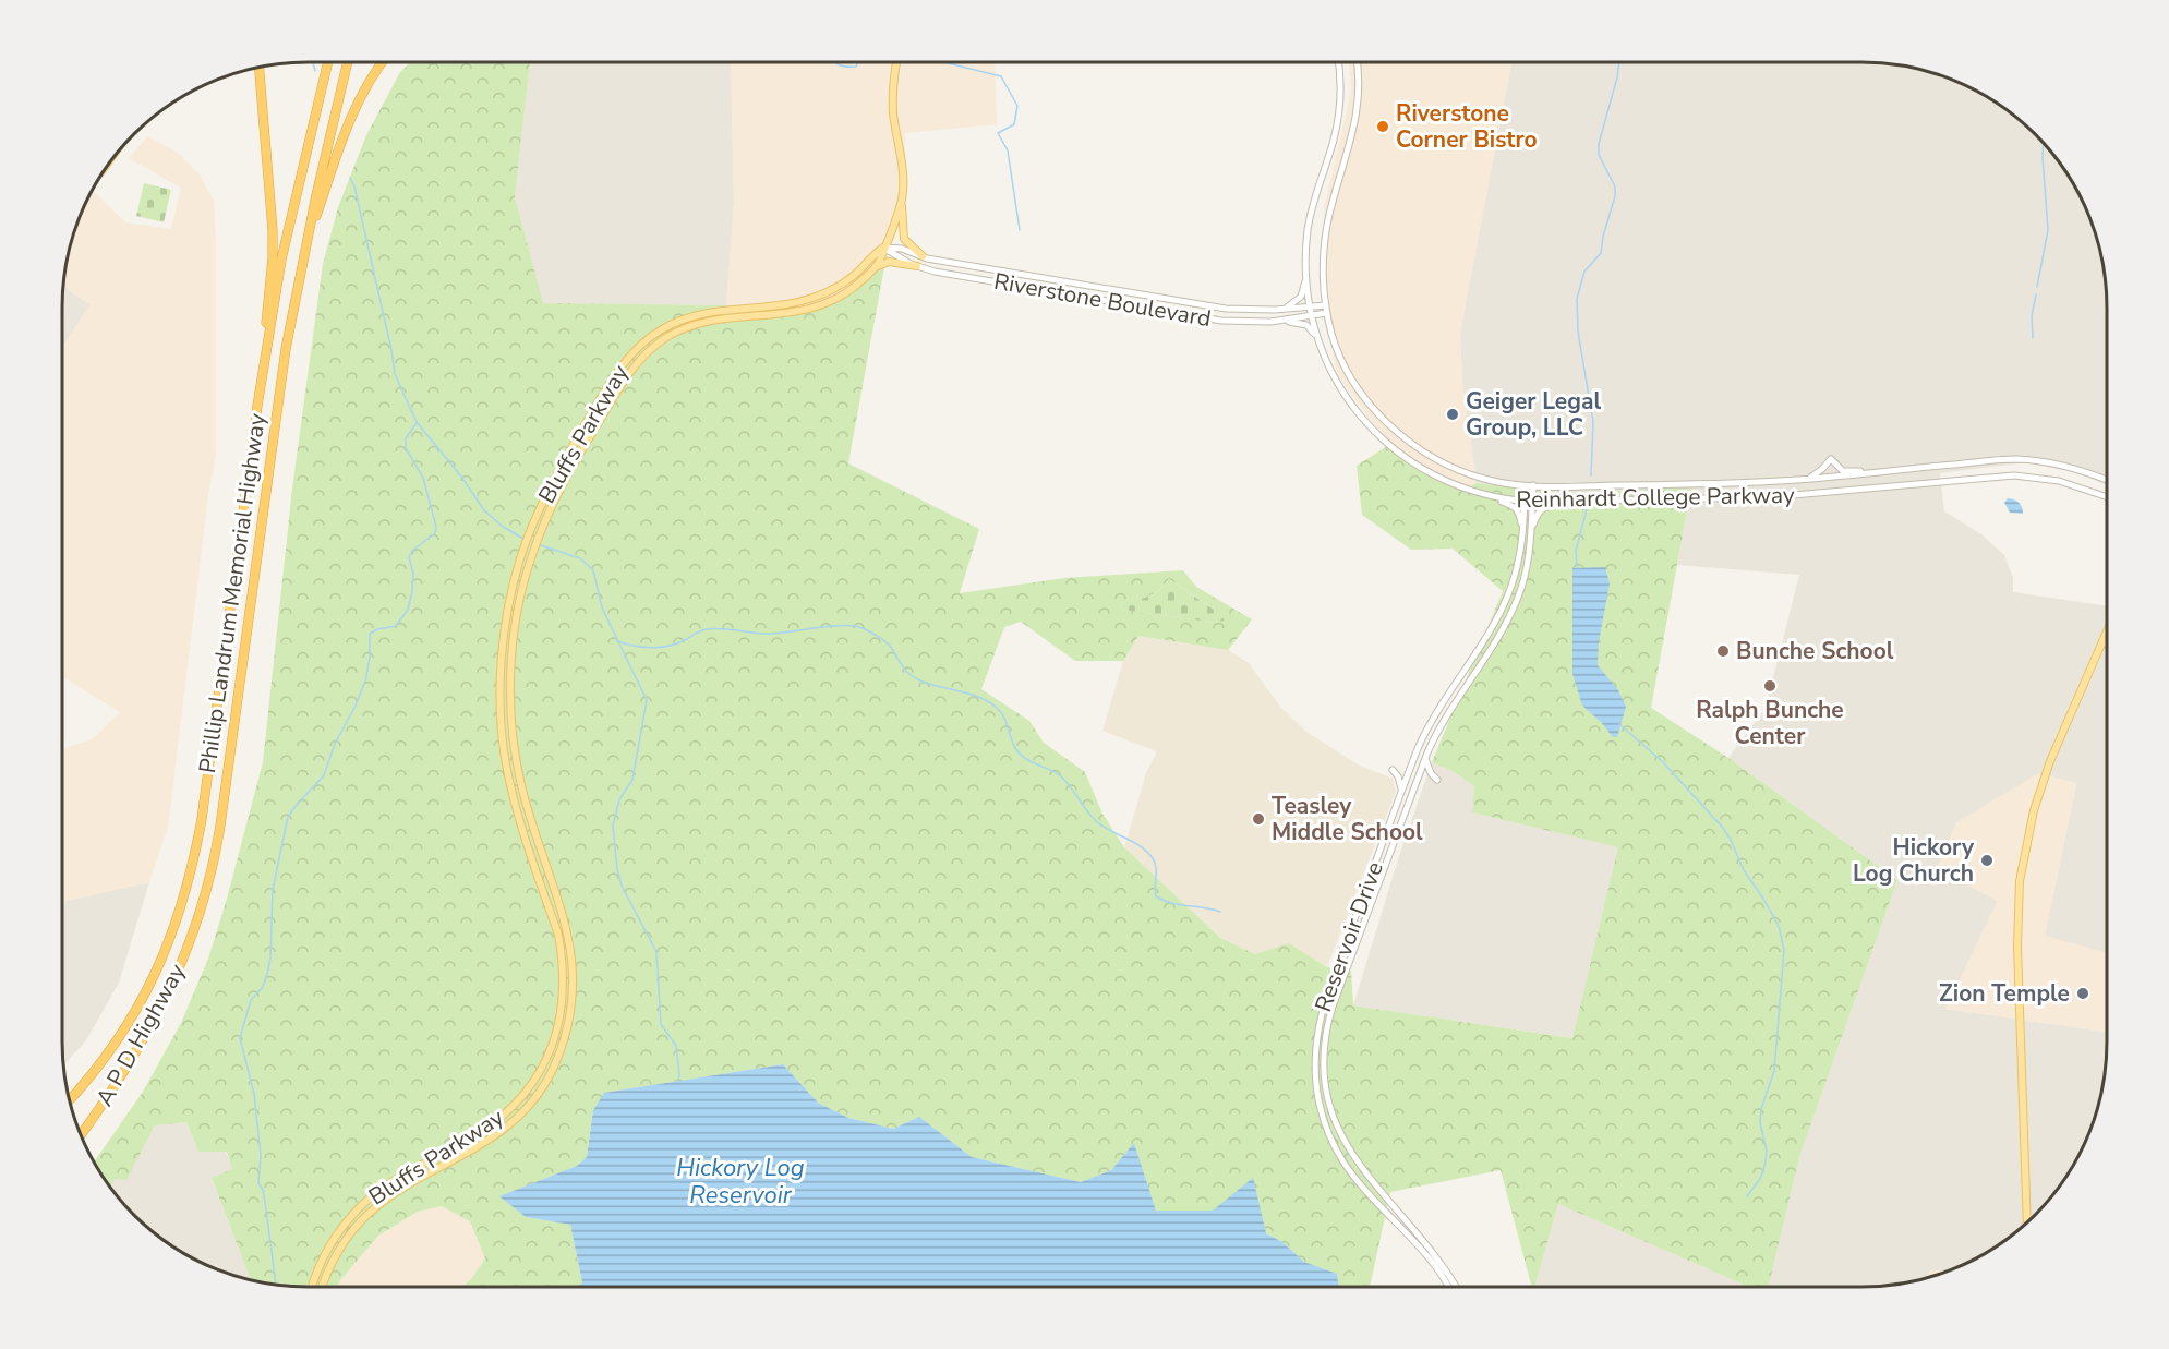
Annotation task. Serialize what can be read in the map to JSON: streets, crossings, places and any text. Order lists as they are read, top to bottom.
{
  "streets": {
    "highway": ["Phillip Landrum Memorial Highway", "A P D Highway"],
    "main road": ["Bluffs Parkway"],
    "street": ["Riverstone Boulevard", "Reinhardt College Parkway", "Reservoir Drive"]
  },
  "crossings": [
    ["Riverstone Boulevard", "Bluffs Parkway"],
    ["Riverstone Boulevard", "Reinhardt College Parkway"],
    ["Reinhardt College Parkway", "Reservoir Drive"],
    ["Phillip Landrum Memorial Highway", "A P D Highway"]
  ],
  "water": ["Hickory Log Reservoir"],
  "places": [
    "Riverstone Corner Bistro",
    "Geiger Legal Group, LLC",
    "Bunche School",
    "Ralph Bunche Center",
    "Teasley Middle School",
    "Hickory Log Church",
    "Zion Temple"
  ]
}
